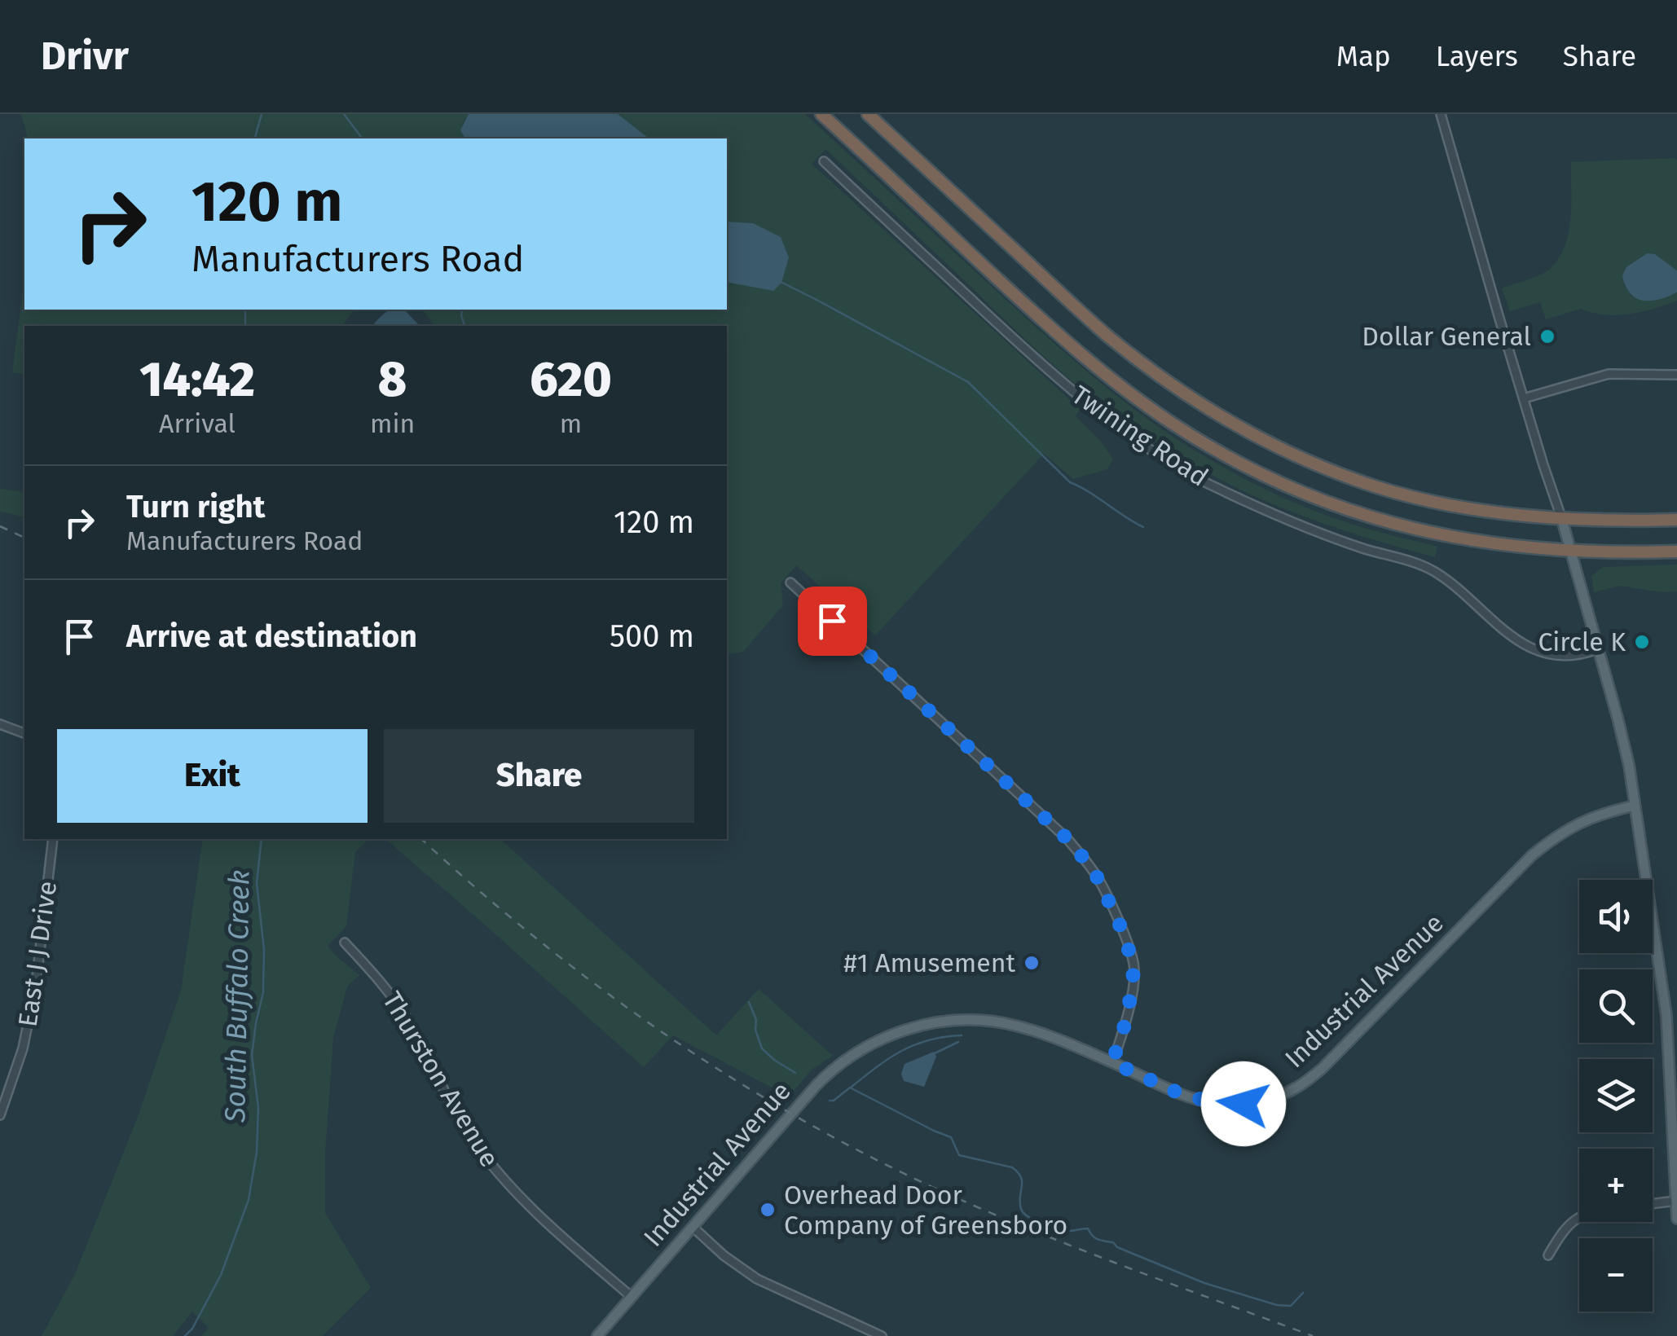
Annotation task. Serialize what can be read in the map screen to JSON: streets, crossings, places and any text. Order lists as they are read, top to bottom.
{
  "streets": {
    "main road": ["Industrial Avenue"],
    "street": ["Twining Road", "East J J Drive", "Thurston Avenue"]
  },
  "crossings": [
    ["Industrial Avenue", "Thurston Avenue"]
  ],
  "water": ["South Buffalo Creek"],
  "places": [
    "Dollar General",
    "Circle K",
    "#1 Amusement",
    "Overhead Door Company of Greensboro"
  ],
  "page": {
    "header": "Drivr",
    "nav": ["Map", "Layers", "Share"],
    "turn": ["120 m", "Manufacturers Road"],
    "eta": [
      "14:42",
      "Arrival",
      "8",
      "min",
      "620",
      "m"
    ],
    "list": [
      {
        "name": "Turn right",
        "note": "Manufacturers Road",
        "value": "120 m"
      },
      {
        "name": "Arrive at destination",
        "value": "500 m"
      }
    ],
    "buttons": ["Exit", "Share"],
    "map_buttons": ["+", "−"]
  }
}
